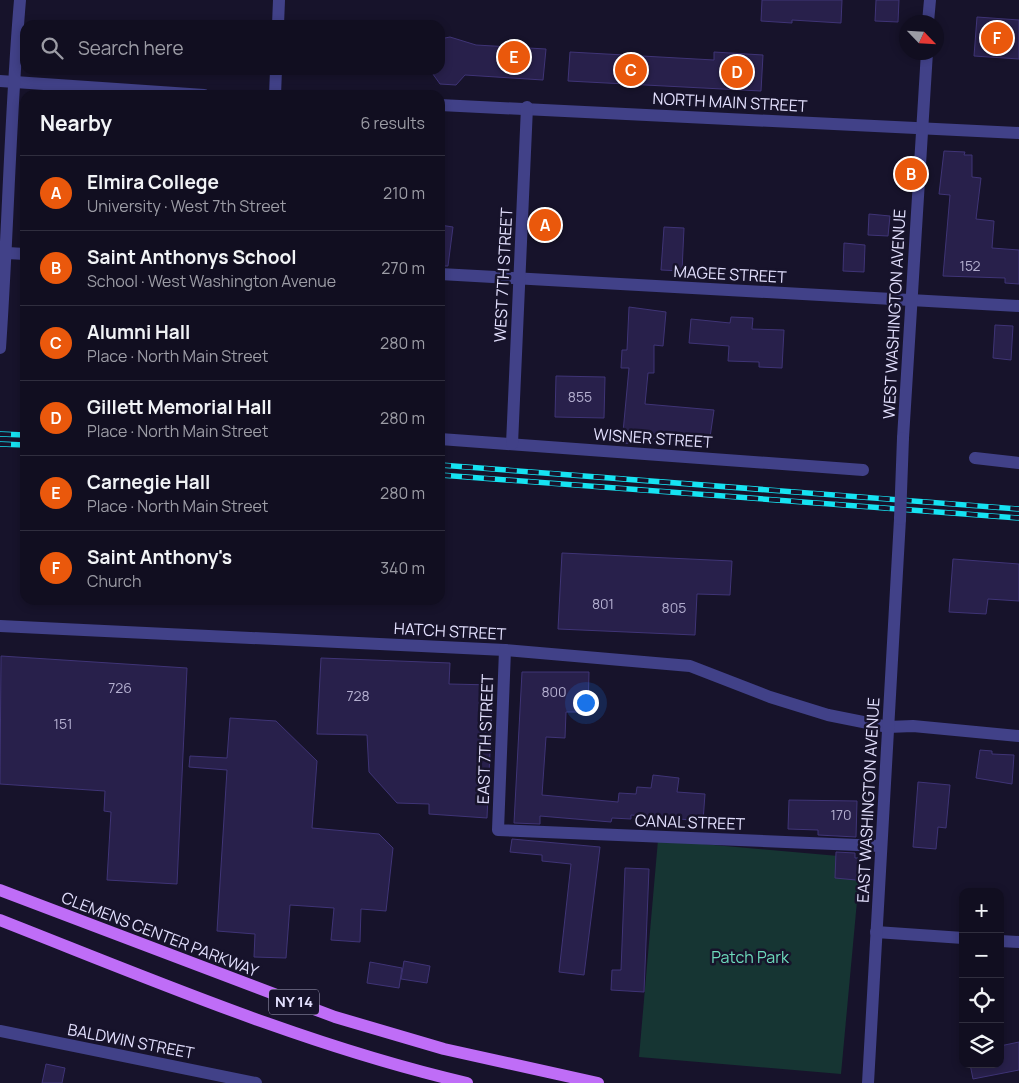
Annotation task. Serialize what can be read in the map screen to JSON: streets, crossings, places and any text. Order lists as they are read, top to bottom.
{
  "streets": {
    "main road": ["CLEMENS CENTER PARKWAY", "NY 14"],
    "street": [
      "NORTH MAIN STREET",
      "MAGEE STREET",
      "WEST 7TH STREET",
      "WEST WASHINGTON AVENUE",
      "WISNER STREET",
      "HATCH STREET",
      "EAST 7TH STREET",
      "EAST WASHINGTON AVENUE",
      "CANAL STREET",
      "BALDWIN STREET"
    ]
  },
  "crossings": [
    ["NORTH MAIN STREET", "WEST 7TH STREET"],
    ["NORTH MAIN STREET", "WEST WASHINGTON AVENUE"],
    ["MAGEE STREET", "WEST 7TH STREET"],
    ["MAGEE STREET", "WEST WASHINGTON AVENUE"],
    ["WEST 7TH STREET", "WISNER STREET"],
    ["WEST WASHINGTON AVENUE", "EAST WASHINGTON AVENUE"],
    ["HATCH STREET", "EAST 7TH STREET"],
    ["HATCH STREET", "EAST WASHINGTON AVENUE"],
    ["EAST 7TH STREET", "CANAL STREET"],
    ["EAST WASHINGTON AVENUE", "CANAL STREET"]
  ],
  "parks": ["Patch Park"],
  "house_numbers": [
    "152",
    "855",
    "801",
    "805",
    "726",
    "800",
    "728",
    "151",
    "170"
  ],
  "north": "bottom right",
  "page": {
    "pins": [
      "F",
      "E",
      "C",
      "D",
      "B",
      "A"
    ],
    "search": "Search here",
    "heading": ["Nearby", "6 results"],
    "list": [
      {
        "mark": "A",
        "name": "Elmira College",
        "note": "University · West 7th Street",
        "value": "210 m"
      },
      {
        "mark": "B",
        "name": "Saint Anthonys School",
        "note": "School · West Washington Avenue",
        "value": "270 m"
      },
      {
        "mark": "C",
        "name": "Alumni Hall",
        "note": "Place · North Main Street",
        "value": "280 m"
      },
      {
        "mark": "D",
        "name": "Gillett Memorial Hall",
        "note": "Place · North Main Street",
        "value": "280 m"
      },
      {
        "mark": "E",
        "name": "Carnegie Hall",
        "note": "Place · North Main Street",
        "value": "280 m"
      },
      {
        "mark": "F",
        "name": "Saint Anthony's",
        "note": "Church",
        "value": "340 m"
      }
    ],
    "map_buttons": ["+", "−"]
  }
}
